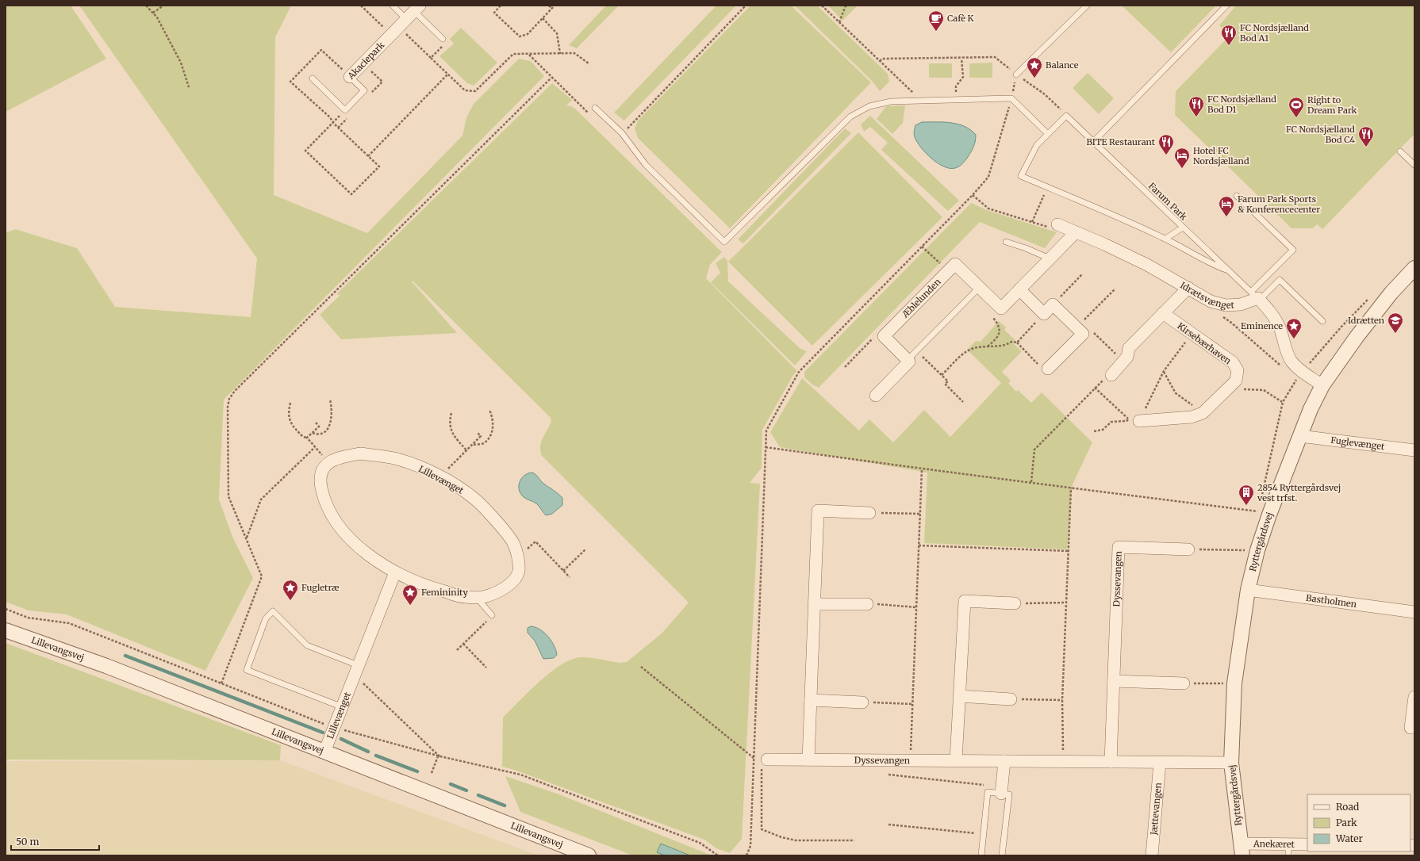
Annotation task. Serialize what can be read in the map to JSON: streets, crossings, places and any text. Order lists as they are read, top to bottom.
{
  "streets": {
    "street": [
      "Akaciepark",
      "Idrætsvænget",
      "Æblelunden",
      "Kirsebærhaven",
      "Fuglevænget",
      "Lillevænget",
      "Ryttergårdsvej",
      "Dyssevangen",
      "Bastholmen",
      "Lillevangsvej",
      "Jættevangen",
      "Anekæret"
    ],
    "lane": ["Farum Park"]
  },
  "crossings": [
    ["Farum Park", "Idrætsvænget"],
    ["Fuglevænget", "Ryttergårdsvej"],
    ["Lillevænget", "Lillevangsvej"],
    ["Ryttergårdsvej", "Dyssevangen"],
    ["Ryttergårdsvej", "Bastholmen"],
    ["Ryttergårdsvej", "Anekæret"],
    ["Dyssevangen", "Jættevangen"]
  ],
  "places": {
    "cafe": ["Cafè K"],
    "restaurant": [
      "FC Nordsjælland Bod A1",
      "FC Nordsjælland Bod D1",
      "FC Nordsjælland Bod C4",
      "BITE Restaurant"
    ],
    "place": [
      "Balance",
      "Eminence",
      "Fugletræ",
      "Femininity"
    ],
    "sports": ["Right to Dream Park"],
    "hotel": ["Hotel FC Nordsjælland", "Farum Park Sports & Konferencecenter"],
    "school or university": ["Idrætten"],
    "building": ["2854 Ryttergårdsvej vest trfst."]
  },
  "legend": ["Road", "Park", "Water"],
  "scale_bar": "50 m"
}
